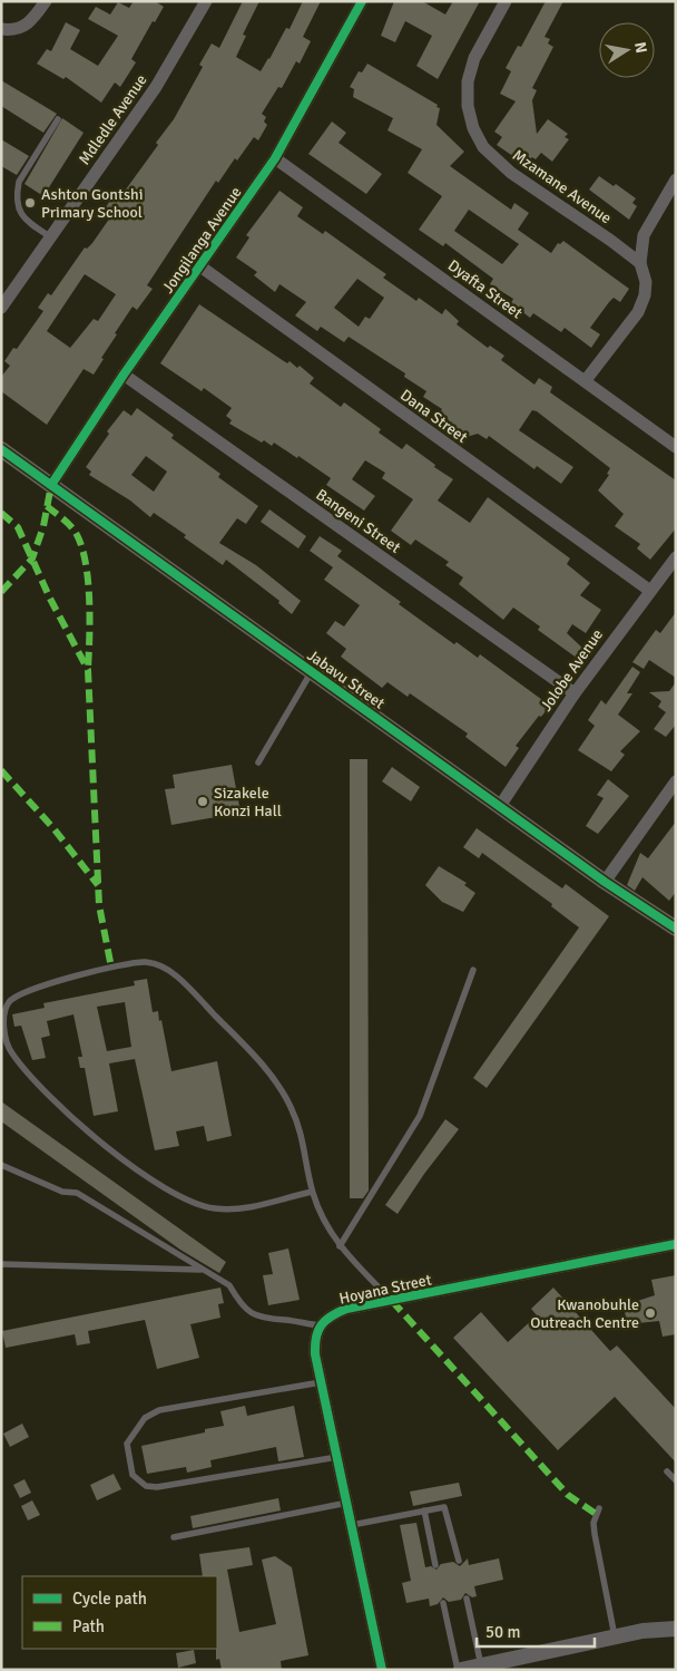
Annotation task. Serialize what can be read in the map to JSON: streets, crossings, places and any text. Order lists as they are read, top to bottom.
{
  "streets": {
    "street": [
      "Mdledle Avenue",
      "Mzamane Avenue",
      "Jongilanga Avenue",
      "Dyafta Street",
      "Dana Street",
      "Bangeni Street",
      "Jolobe Avenue",
      "Jabavu Street",
      "Hoyana Street"
    ]
  },
  "crossings": [
    ["Jongilanga Avenue", "Dyafta Street"],
    ["Jongilanga Avenue", "Dana Street"],
    ["Jongilanga Avenue", "Bangeni Street"],
    ["Jongilanga Avenue", "Jabavu Street"],
    ["Dana Street", "Jolobe Avenue"],
    ["Bangeni Street", "Jolobe Avenue"],
    ["Jolobe Avenue", "Jabavu Street"]
  ],
  "places": ["Ashton Gontshi Primary School", "Sizakele Konzi Hall", "Kwanobuhle Outreach Centre"],
  "legend": ["Cycle path", "Path"],
  "scale_bar": "50 m",
  "north": "right"
}
